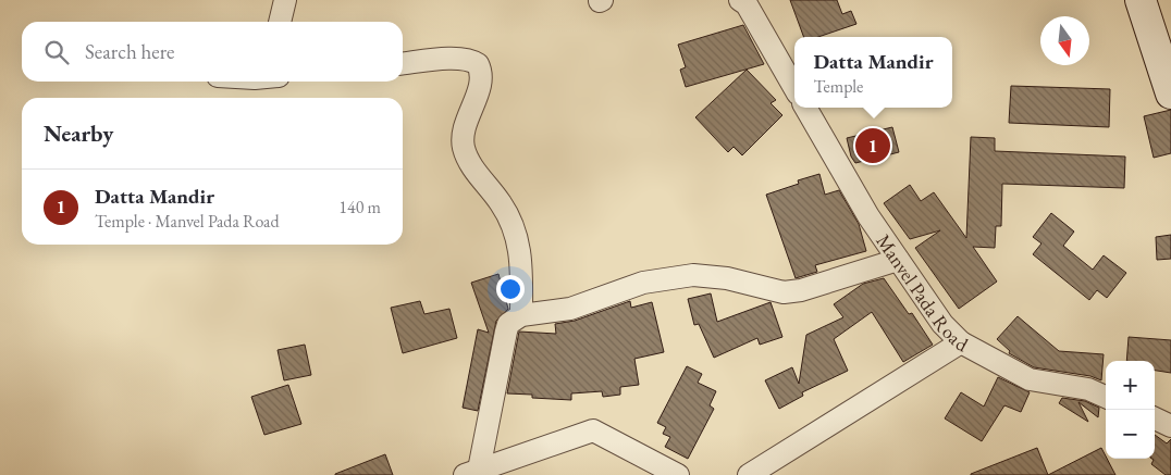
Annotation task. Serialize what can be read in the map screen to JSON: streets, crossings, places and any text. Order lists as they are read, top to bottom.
{
  "streets": {
    "street": ["Manvel Pada Road"]
  },
  "north": "bottom",
  "page": {
    "search": "Search here",
    "popup": ["Datta Mandir", "Temple"],
    "heading": "Nearby",
    "pins": "1",
    "list": [
      {
        "mark": "1",
        "name": "Datta Mandir",
        "note": "Temple · Manvel Pada Road",
        "value": "140 m"
      }
    ],
    "map_buttons": ["+", "−"]
  }
}
